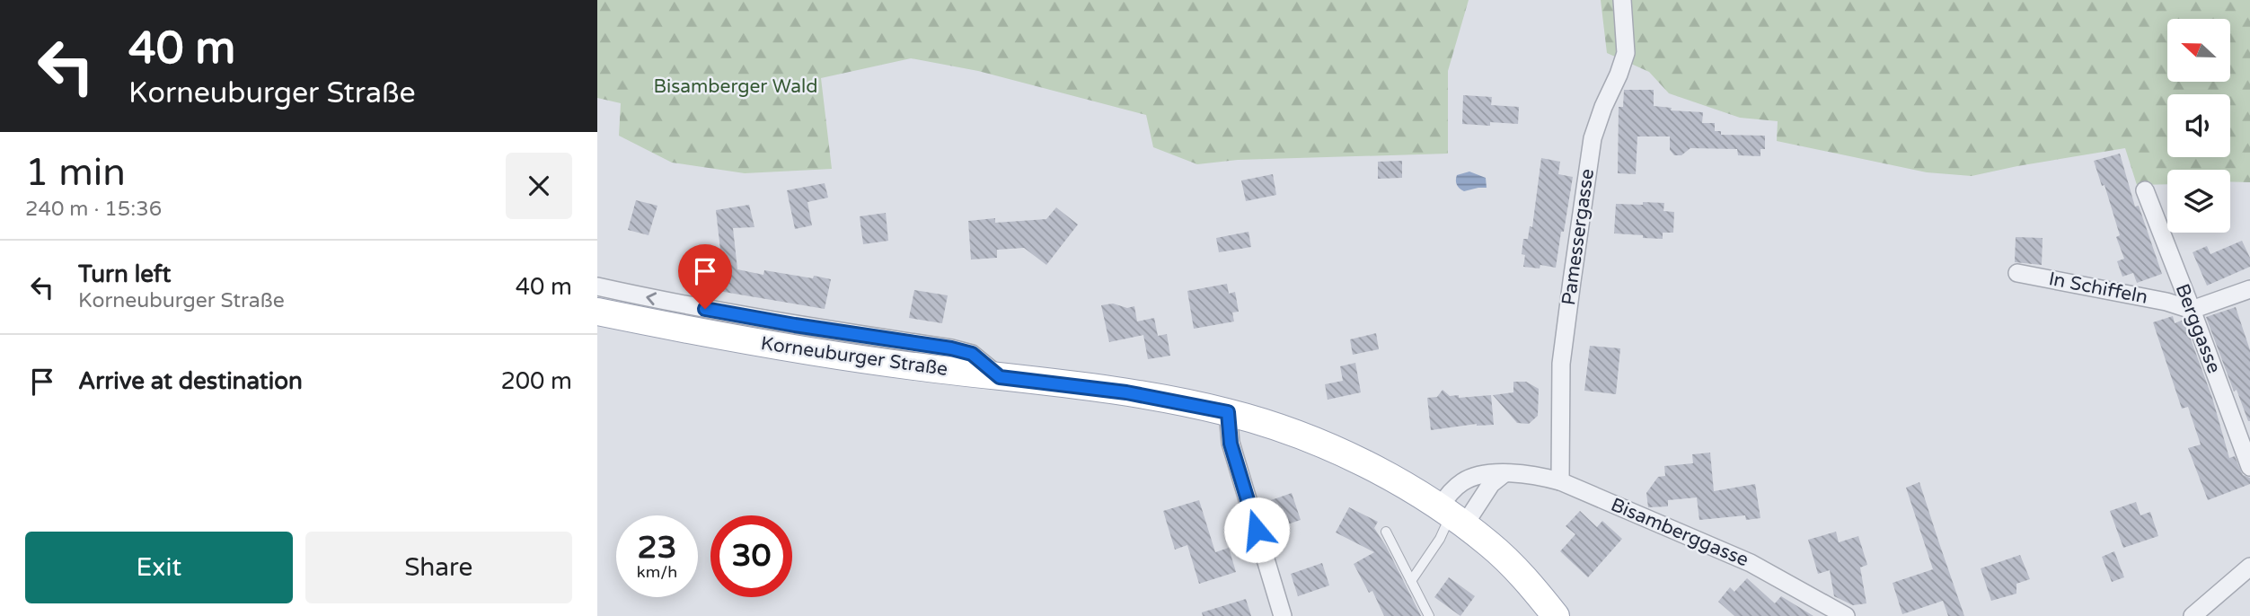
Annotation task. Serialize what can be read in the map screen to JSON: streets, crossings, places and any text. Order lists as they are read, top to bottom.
{
  "streets": {
    "main road": ["Korneuburger Straße"],
    "street": [
      "Pamessergasse",
      "In Schiffeln",
      "Berggasse",
      "Bisamberggasse"
    ]
  },
  "crossings": [
    ["Pamessergasse", "Bisamberggasse"],
    ["In Schiffeln", "Berggasse"],
    ["Korneuburger Straße", "Bisamberggasse"]
  ],
  "parks": ["Bisamberger Wald"],
  "north": "left",
  "page": {
    "turn": ["40 m", "Korneuburger Straße"],
    "heading": ["1 min", "240 m · 15:36"],
    "list": [
      {
        "name": "Turn left",
        "note": "Korneuburger Straße",
        "value": "40 m"
      },
      {
        "name": "Arrive at destination",
        "value": "200 m"
      }
    ],
    "speed": "23 km/h",
    "limit": "30",
    "buttons": ["Exit", "Share"]
  }
}
